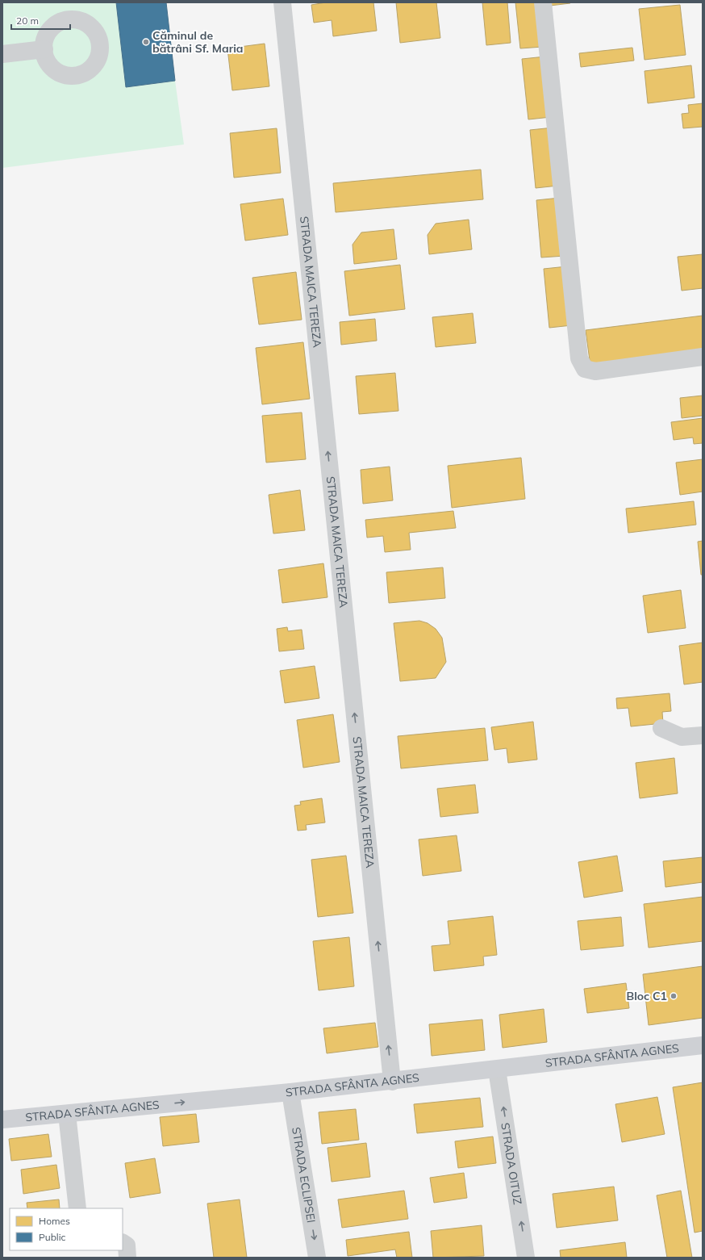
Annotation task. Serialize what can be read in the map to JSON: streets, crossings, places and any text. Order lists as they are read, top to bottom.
{
  "streets": {
    "street": [
      "STRADA MAICA TEREZA",
      "STRADA SFÂNTA AGNES",
      "STRADA OITUZ",
      "STRADA ECLIPSEI"
    ]
  },
  "crossings": [
    ["STRADA MAICA TEREZA", "STRADA SFÂNTA AGNES"],
    ["STRADA SFÂNTA AGNES", "STRADA OITUZ"],
    ["STRADA SFÂNTA AGNES", "STRADA ECLIPSEI"]
  ],
  "one_way": ["STRADA MAICA TEREZA", "STRADA OITUZ", "STRADA ECLIPSEI"],
  "places": ["Căminul de bătrâni Sf. Maria", "Bloc C1"],
  "legend": ["Homes", "Public"],
  "scale_bar": "20 m"
}
